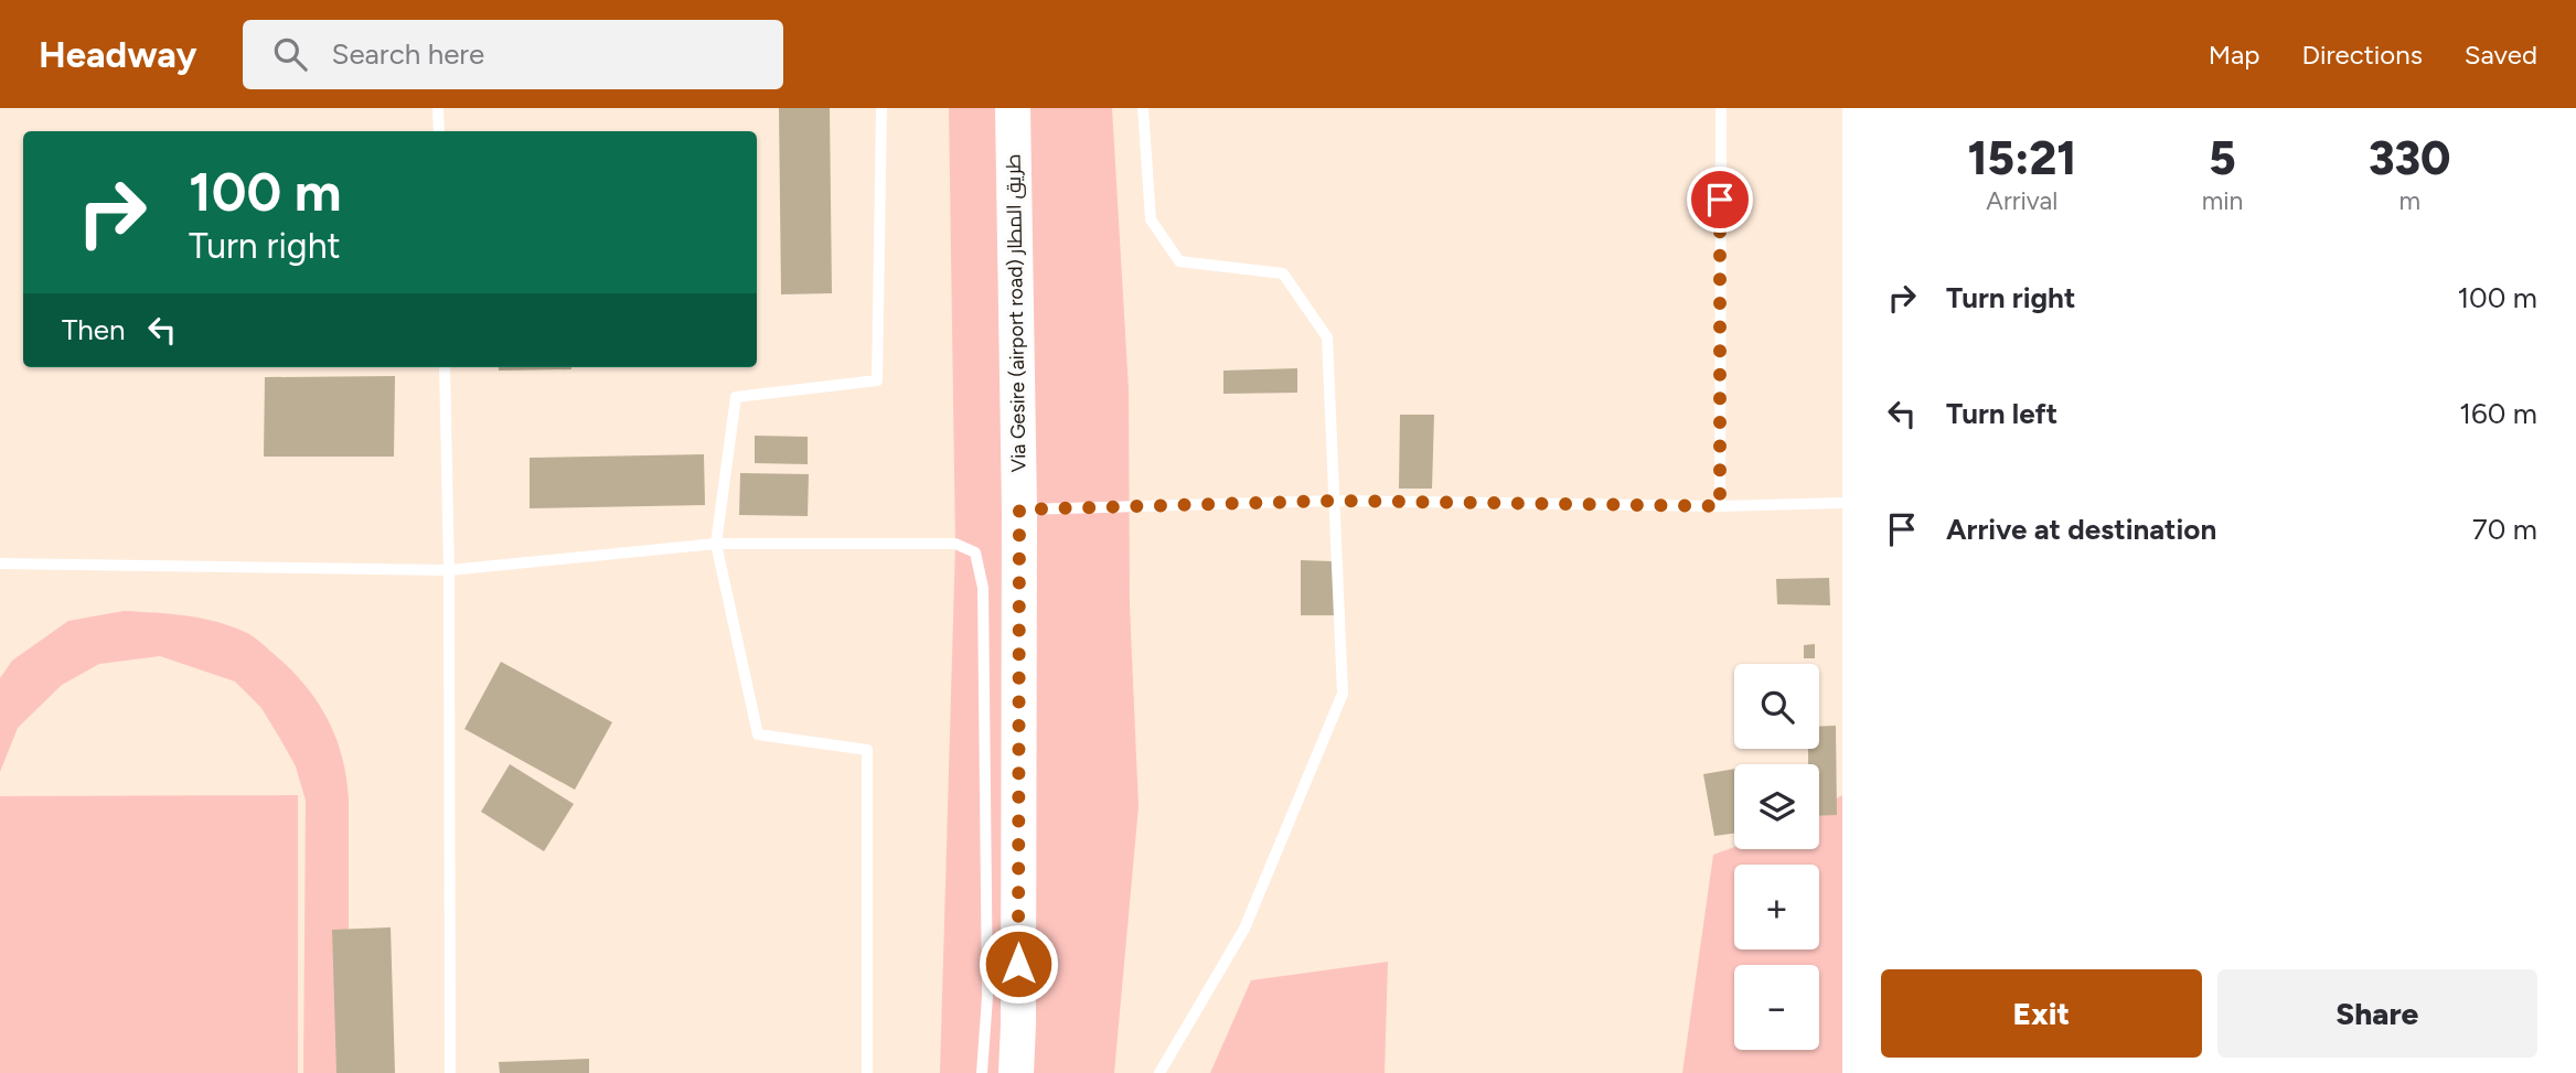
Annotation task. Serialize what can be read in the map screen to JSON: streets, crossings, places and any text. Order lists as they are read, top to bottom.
{
  "streets": {
    "main road": ["Via Gesire (airport road) طريق المطار"]
  },
  "page": {
    "header": "Headway",
    "search": "Search here",
    "nav": ["Map", "Directions", "Saved"],
    "eta": [
      "15:21",
      "Arrival",
      "5",
      "min",
      "330",
      "m"
    ],
    "turn": ["100 m", "Turn right"],
    "list": [
      {
        "name": "Turn right",
        "value": "100 m"
      },
      {
        "name": "Turn left",
        "value": "160 m"
      },
      {
        "name": "Arrive at destination",
        "value": "70 m"
      }
    ],
    "then": "Then",
    "map_buttons": ["+", "−"],
    "buttons": ["Exit", "Share"]
  }
}
